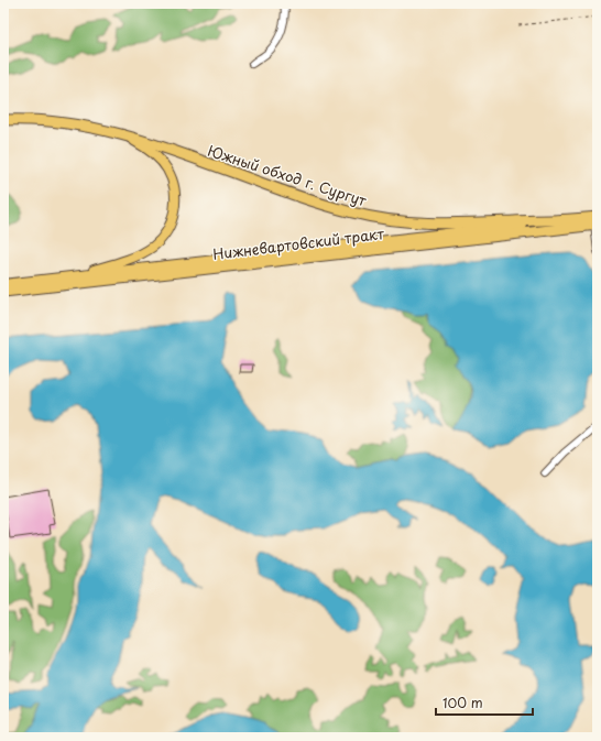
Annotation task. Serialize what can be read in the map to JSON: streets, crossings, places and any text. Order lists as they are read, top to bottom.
{
  "streets": {
    "highway": ["Южный обход г. Сургут", "Нижневартовский тракт"]
  },
  "crossings": [
    ["Южный обход г. Сургут", "Нижневартовский тракт"]
  ],
  "scale_bar": "100 m"
}
